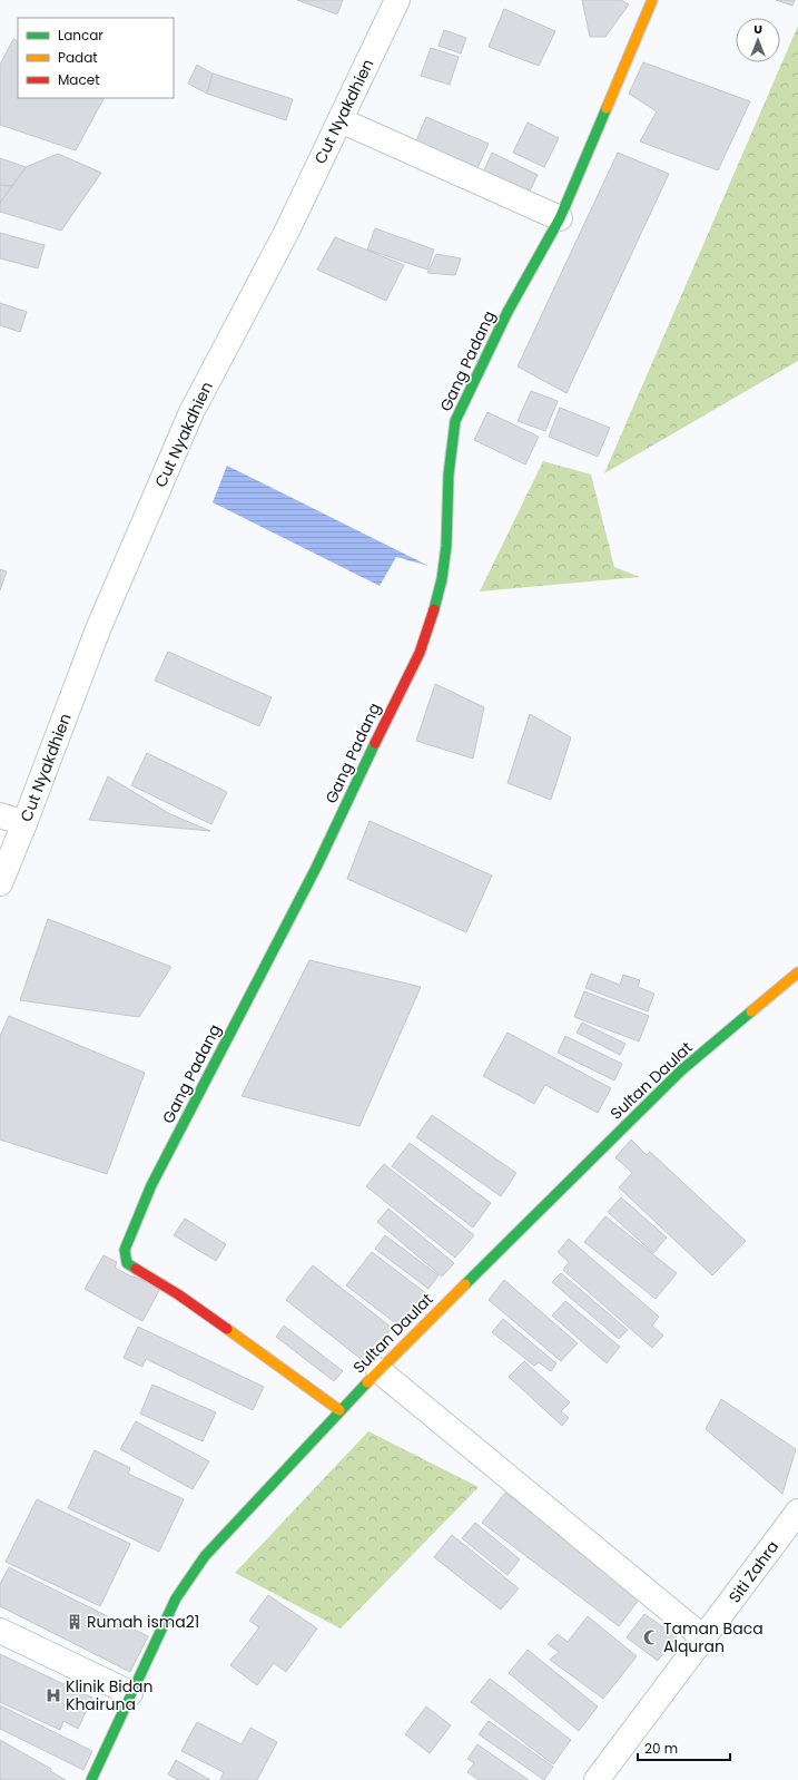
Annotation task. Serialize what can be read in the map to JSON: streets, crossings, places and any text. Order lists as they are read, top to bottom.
{
  "streets": {
    "street": [
      "Cut Nyakdhien",
      "Gang Padang",
      "Sultan Daulat",
      "Siti Zahra"
    ]
  },
  "crossings": [
    ["Gang Padang", "Sultan Daulat"]
  ],
  "places": {
    "building": ["Rumah isma21"],
    "mosque": ["Taman Baca Alquran"],
    "hospital": ["Klinik Bidan Khairuna"]
  },
  "legend": ["Lancar", "Padat", "Macet"],
  "scale_bar": "20 m",
  "north": "top"
}
